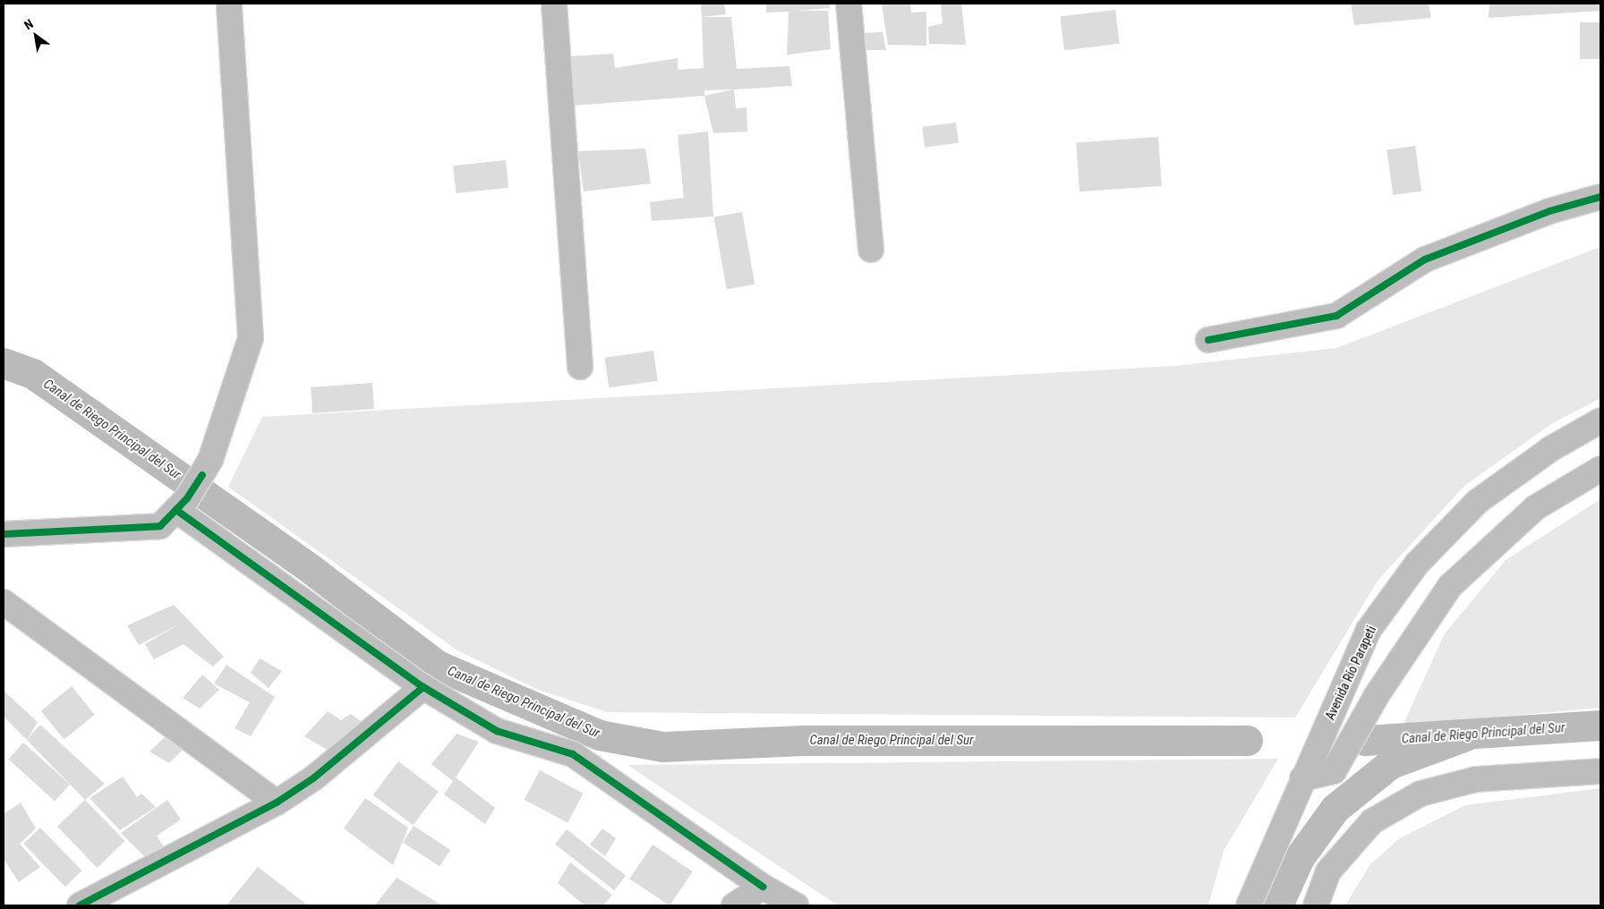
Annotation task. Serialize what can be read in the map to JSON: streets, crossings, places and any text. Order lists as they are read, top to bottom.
{
  "streets": {
    "street": ["Avenida Río Parapeti"]
  },
  "water": ["Canal de Riego Principal del Sur"],
  "north": "top left"
}
